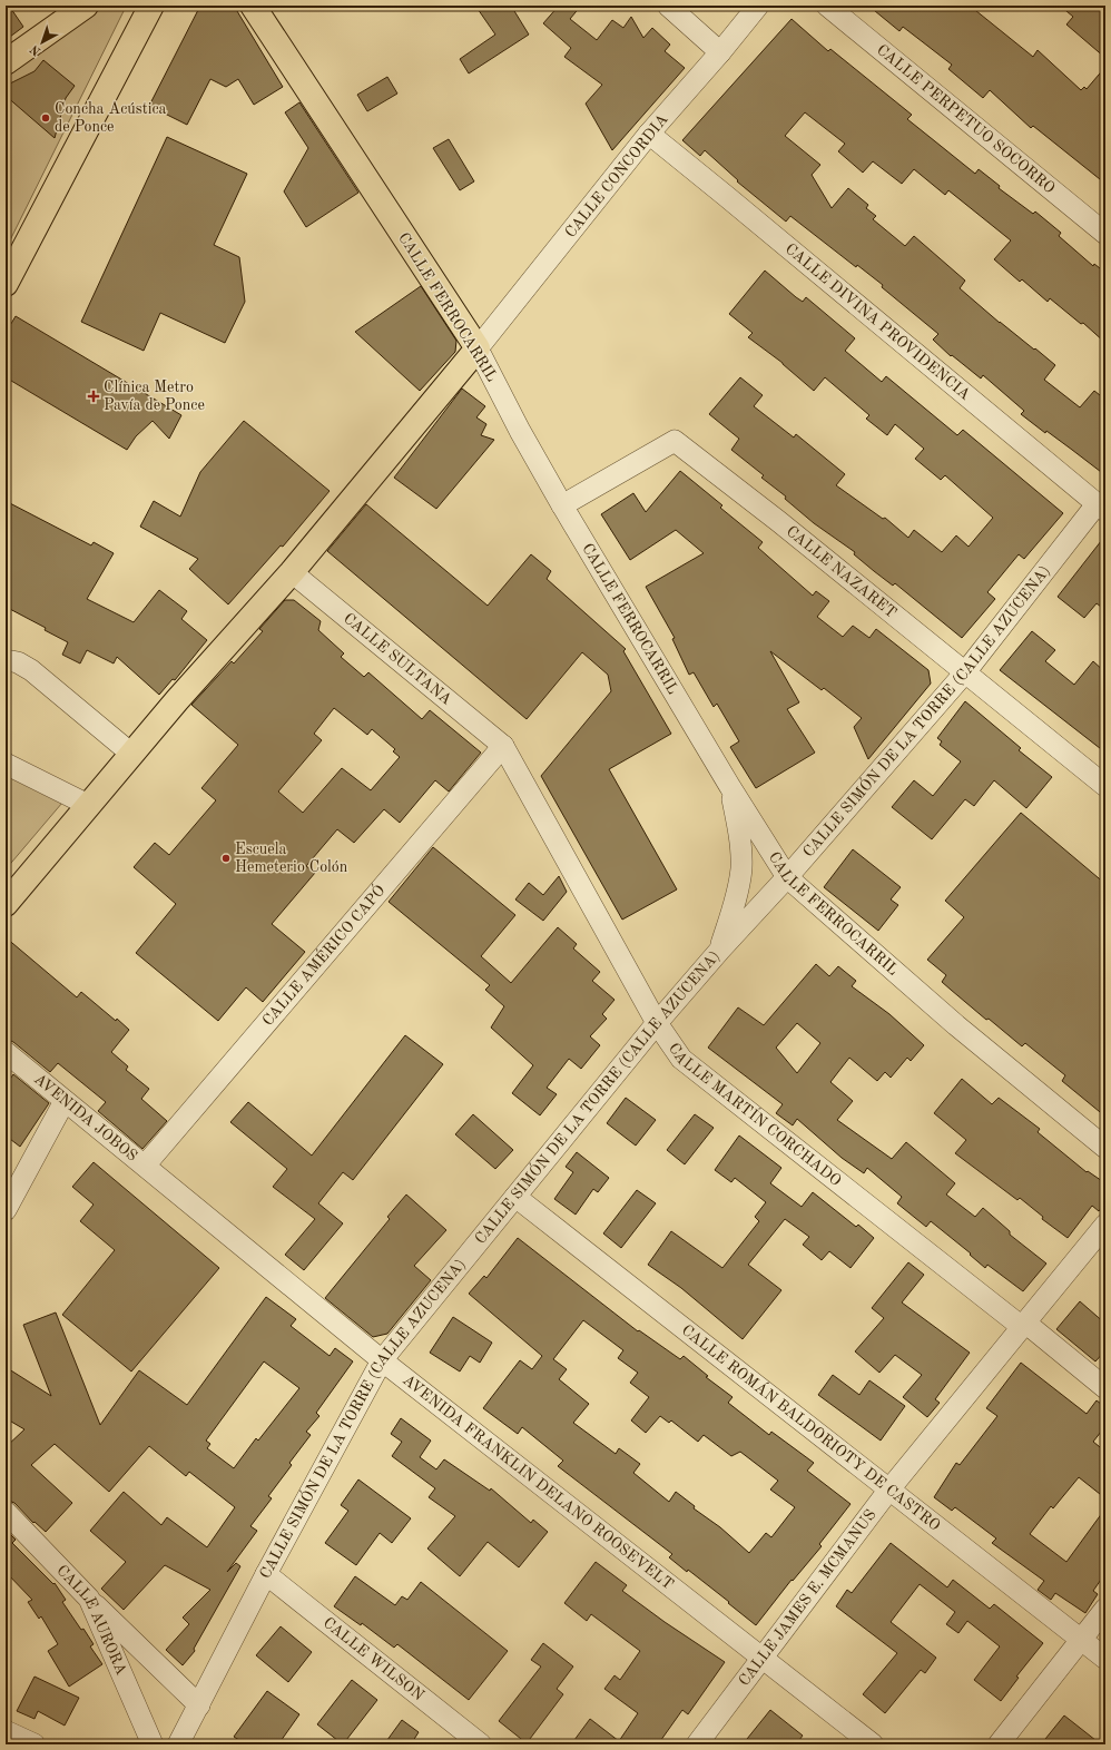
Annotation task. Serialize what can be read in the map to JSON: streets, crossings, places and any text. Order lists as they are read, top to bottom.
{
  "streets": {
    "main road": ["CALLE FERROCARRIL"],
    "street": [
      "CALLE PERPETUO SOCORRO",
      "CALLE CONCORDIA",
      "CALLE DIVINA PROVIDENCIA",
      "CALLE NAZARET",
      "CALLE SULTANA",
      "CALLE SIMÓN DE LA TORRE (CALLE AZUCENA)",
      "CALLE AMÉRICO CAPÓ",
      "CALLE MARTÍN CORCHADO",
      "AVENIDA JOBOS",
      "CALLE ROMÁN BALDORIOTY DE CASTRO",
      "AVENIDA FRANKLIN DELANO ROOSEVELT",
      "CALLE JAMES E. MCMANUS",
      "CALLE AURORA",
      "CALLE WILSON"
    ]
  },
  "crossings": [
    ["CALLE CONCORDIA", "CALLE FERROCARRIL"],
    ["CALLE CONCORDIA", "CALLE DIVINA PROVIDENCIA"],
    ["CALLE FERROCARRIL", "CALLE NAZARET"],
    ["CALLE FERROCARRIL", "CALLE SIMÓN DE LA TORRE (CALLE AZUCENA)"],
    ["CALLE DIVINA PROVIDENCIA", "CALLE SIMÓN DE LA TORRE (CALLE AZUCENA)"],
    ["CALLE NAZARET", "CALLE SIMÓN DE LA TORRE (CALLE AZUCENA)"],
    ["CALLE SULTANA", "CALLE AMÉRICO CAPÓ"],
    ["CALLE SULTANA", "CALLE MARTÍN CORCHADO"],
    ["CALLE SIMÓN DE LA TORRE (CALLE AZUCENA)", "CALLE MARTÍN CORCHADO"],
    ["CALLE SIMÓN DE LA TORRE (CALLE AZUCENA)", "CALLE ROMÁN BALDORIOTY DE CASTRO"],
    ["CALLE SIMÓN DE LA TORRE (CALLE AZUCENA)", "AVENIDA FRANKLIN DELANO ROOSEVELT"],
    ["CALLE SIMÓN DE LA TORRE (CALLE AZUCENA)", "CALLE WILSON"],
    ["CALLE AMÉRICO CAPÓ", "CALLE MARTÍN CORCHADO"],
    ["CALLE AMÉRICO CAPÓ", "AVENIDA JOBOS"],
    ["CALLE AMÉRICO CAPÓ", "AVENIDA FRANKLIN DELANO ROOSEVELT"],
    ["CALLE MARTÍN CORCHADO", "CALLE JAMES E. MCMANUS"],
    ["AVENIDA JOBOS", "AVENIDA FRANKLIN DELANO ROOSEVELT"],
    ["CALLE ROMÁN BALDORIOTY DE CASTRO", "CALLE JAMES E. MCMANUS"],
    ["AVENIDA FRANKLIN DELANO ROOSEVELT", "CALLE JAMES E. MCMANUS"]
  ],
  "places": {
    "other": ["Concha Acústica de Ponce", "Escuela Hemeterio Colón"],
    "health": ["Clínica Metro Pavía de Ponce"]
  },
  "north": "bottom left"
}
